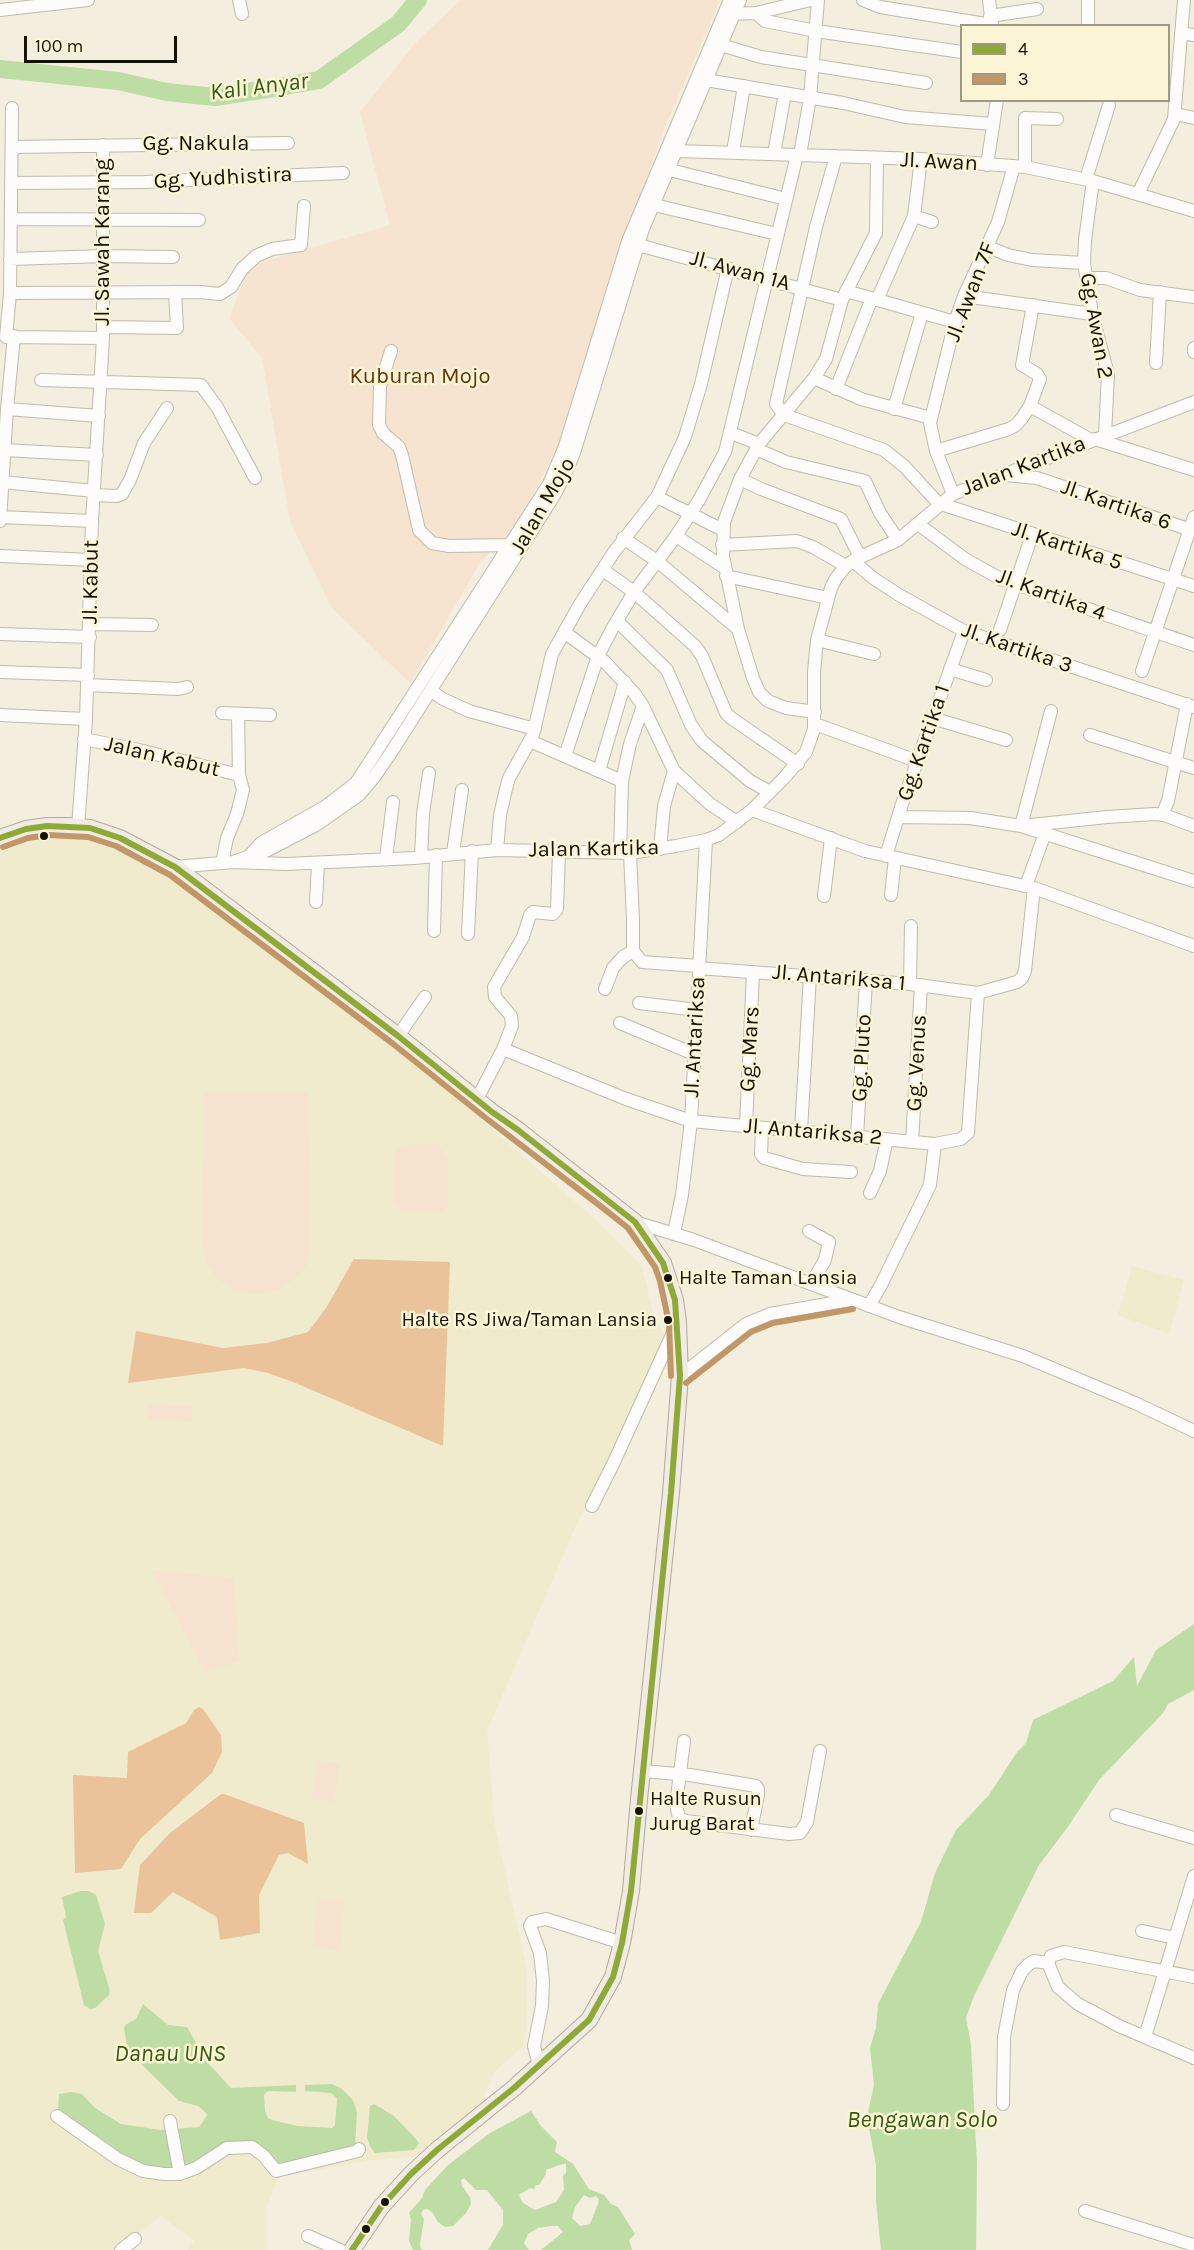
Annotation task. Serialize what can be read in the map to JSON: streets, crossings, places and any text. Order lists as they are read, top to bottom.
{
  "streets": {
    "street": [
      "Gg. Nakula",
      "Jl. Awan",
      "Gg. Yudhistira",
      "Jl. Sawah Karang",
      "Jl. Awan 1A",
      "Jl. Awan 7F",
      "Gg. Awan 2",
      "Jalan Kartika",
      "Jl. Kartika 6",
      "Jalan Mojo",
      "Jl. Kartika 5",
      "Jl. Kabut",
      "Jl. Kartika 4",
      "Jl. Kartika 3",
      "Gg. Kartika 1",
      "Jalan Kabut",
      "Jl. Antariksa 1",
      "Jl. Antariksa",
      "Gg. Mars",
      "Gg. Pluto",
      "Gg. Venus",
      "Jl. Antariksa 2"
    ]
  },
  "crossings": [
    ["Gg. Nakula", "Jl. Sawah Karang"],
    ["Jl. Awan", "Jl. Awan 7F"],
    ["Jl. Awan", "Gg. Awan 2"],
    ["Jl. Awan", "Jalan Mojo"],
    ["Gg. Yudhistira", "Jl. Sawah Karang"],
    ["Jl. Sawah Karang", "Jl. Kabut"],
    ["Jl. Awan 1A", "Jl. Awan 7F"],
    ["Jl. Awan 1A", "Jalan Mojo"],
    ["Gg. Awan 2", "Jalan Kartika"],
    ["Jalan Kartika", "Jl. Kartika 6"],
    ["Jalan Kartika", "Jalan Mojo"],
    ["Jalan Kartika", "Jl. Kartika 5"],
    ["Jalan Kartika", "Jl. Kartika 4"],
    ["Jalan Kartika", "Jl. Kartika 3"],
    ["Jalan Kartika", "Jl. Antariksa"],
    ["Jl. Kabut", "Jalan Kabut"],
    ["Jl. Kartika 3", "Gg. Kartika 1"],
    ["Jl. Antariksa 1", "Jl. Antariksa"],
    ["Jl. Antariksa 1", "Gg. Mars"],
    ["Jl. Antariksa 1", "Gg. Pluto"],
    ["Jl. Antariksa 1", "Gg. Venus"],
    ["Jl. Antariksa 1", "Jl. Antariksa 2"],
    ["Jl. Antariksa", "Jl. Antariksa 2"],
    ["Gg. Mars", "Jl. Antariksa 2"],
    ["Gg. Pluto", "Jl. Antariksa 2"],
    ["Gg. Venus", "Jl. Antariksa 2"]
  ],
  "water": ["Kali Anyar", "Danau UNS", "Bengawan Solo"],
  "parks": ["Kuburan Mojo"],
  "places": ["Halte Taman Lansia", "Halte RS Jiwa/Taman Lansia", "Halte Rusun Jurug Barat"],
  "lines": ["transit line 4", "transit line 3"],
  "legend": ["4", "3"],
  "scale_bar": "100 m"
}
